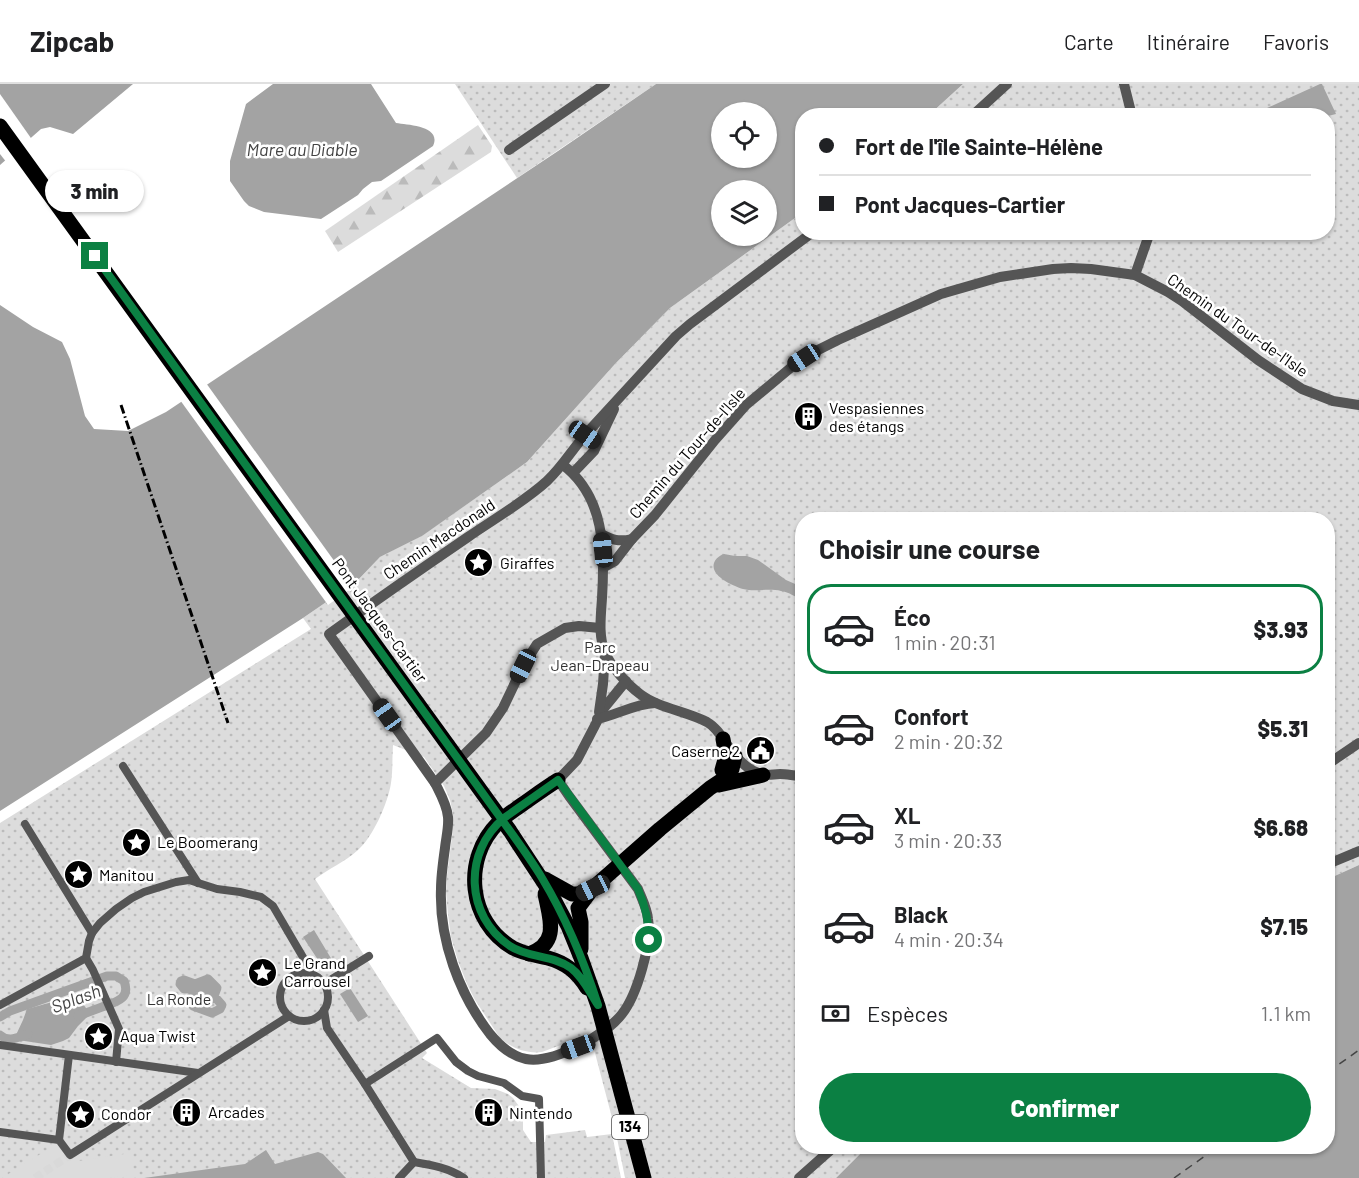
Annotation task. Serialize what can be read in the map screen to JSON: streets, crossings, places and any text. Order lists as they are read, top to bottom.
{
  "streets": {
    "main road": ["Pont Jacques-Cartier", "134"],
    "street": ["Chemin du Tour-de-l'Isle", "Chemin Macdonald"]
  },
  "water": ["Mare au Diable", "Splash"],
  "parks": ["Parc Jean-Drapeau", "La Ronde"],
  "places": {
    "building": ["Vespasiennes des étangs", "Arcades", "Nintendo"],
    "place": [
      "Giraffes",
      "Le Boomerang",
      "Manitou",
      "Le Grand Carrousel",
      "Aqua Twist",
      "Condor"
    ],
    "public building": ["Caserne 2"]
  },
  "page": {
    "header": "Zipcab",
    "nav": ["Carte", "Itinéraire", "Favoris"],
    "banner": ["Fort de l'île Sainte-Hélène", "Pont Jacques-Cartier"],
    "bubble": "3 min",
    "heading": "Choisir une course",
    "list": [
      {
        "name": "Éco",
        "note": "1 min · 20:31",
        "value": "$3.93"
      },
      {
        "name": "Confort",
        "note": "2 min · 20:32",
        "value": "$5.31"
      },
      {
        "name": "XL",
        "note": "3 min · 20:33",
        "value": "$6.68"
      },
      {
        "name": "Black",
        "note": "4 min · 20:34",
        "value": "$7.15"
      }
    ],
    "pay": ["Espèces", "1.1 km"],
    "buttons": "Confirmer"
  }
}
